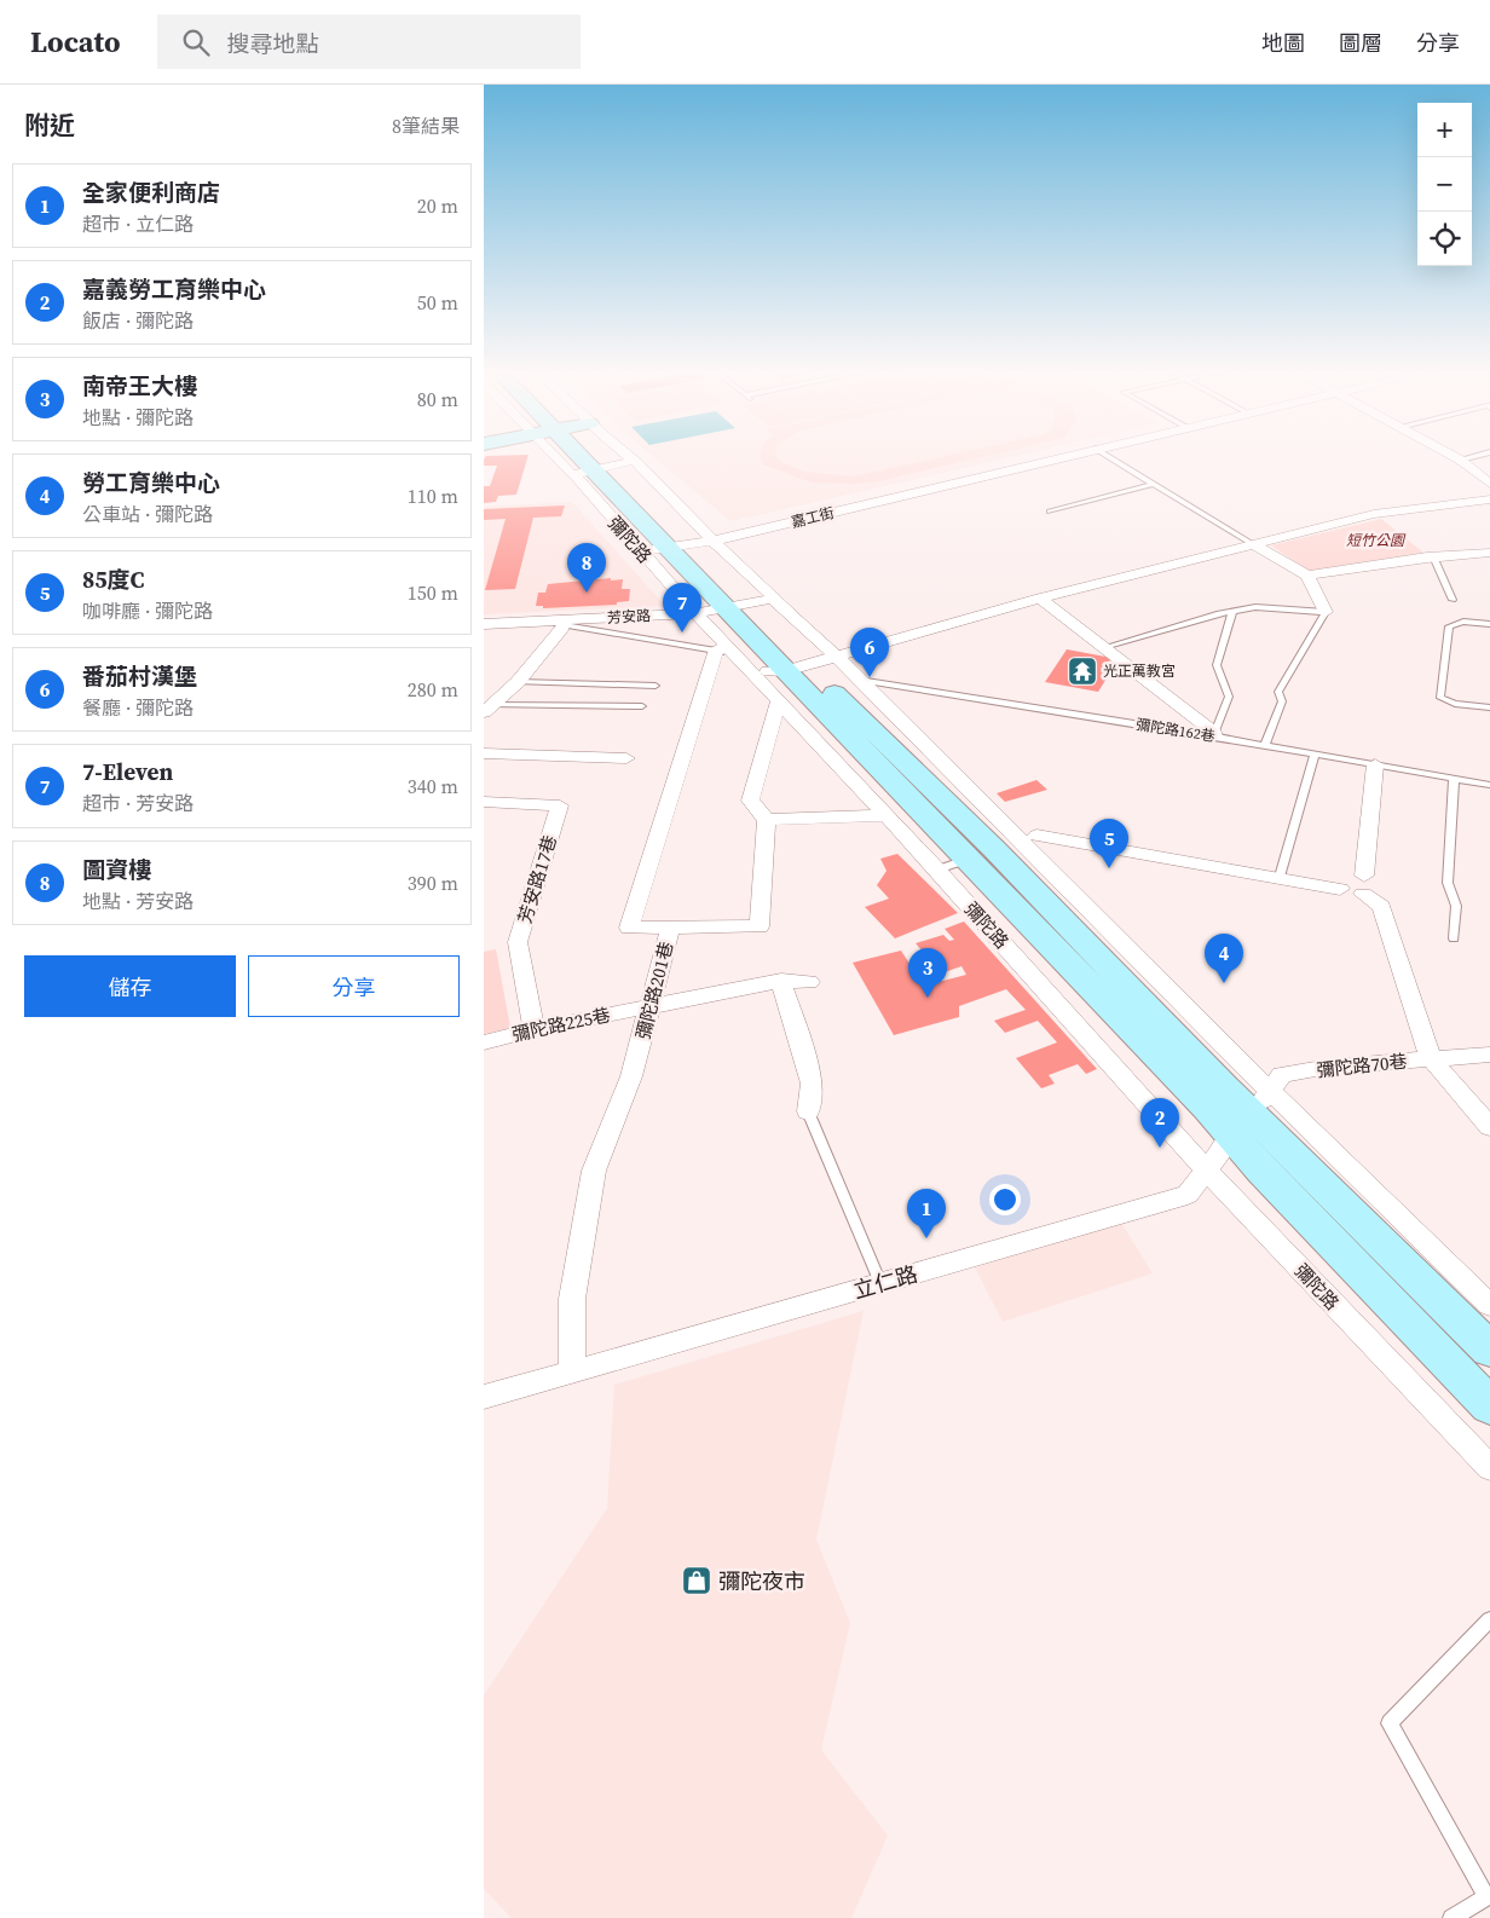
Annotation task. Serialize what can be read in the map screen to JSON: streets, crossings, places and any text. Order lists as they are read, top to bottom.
{
  "streets": {
    "street": [
      "嘉工街",
      "彌陀路",
      "芳安路",
      "芳安路17巷",
      "彌陀路201巷",
      "彌陀路225巷",
      "彌陀路70巷",
      "立仁路"
    ],
    "lane": ["彌陀路162巷"]
  },
  "crossings": [
    ["嘉工街", "彌陀路"],
    ["彌陀路", "芳安路"],
    ["彌陀路", "彌陀路162巷"],
    ["彌陀路", "彌陀路70巷"],
    ["彌陀路", "立仁路"],
    ["芳安路17巷", "彌陀路225巷"],
    ["彌陀路201巷", "彌陀路225巷"],
    ["彌陀路201巷", "立仁路"],
    ["彌陀路70巷", "立仁路"]
  ],
  "parks": ["短竹公園"],
  "places": {
    "temple": ["光正萬教宮"],
    "shop": ["彌陀夜市"]
  },
  "page": {
    "header": "Locato",
    "search": "搜尋地點",
    "nav": ["地圖", "圖層", "分享"],
    "heading": ["附近", "8筆結果"],
    "map_buttons": ["+", "−"],
    "list": [
      {
        "mark": "1",
        "name": "全家便利商店",
        "note": "超市 · 立仁路",
        "value": "20 m"
      },
      {
        "mark": "2",
        "name": "嘉義勞工育樂中心",
        "note": "飯店 · 彌陀路",
        "value": "50 m"
      },
      {
        "mark": "3",
        "name": "南帝王大樓",
        "note": "地點 · 彌陀路",
        "value": "80 m"
      },
      {
        "mark": "4",
        "name": "勞工育樂中心",
        "note": "公車站 · 彌陀路",
        "value": "110 m"
      },
      {
        "mark": "5",
        "name": "85度C",
        "note": "咖啡廳 · 彌陀路",
        "value": "150 m"
      },
      {
        "mark": "6",
        "name": "番茄村漢堡",
        "note": "餐廳 · 彌陀路",
        "value": "280 m"
      },
      {
        "mark": "7",
        "name": "7-Eleven",
        "note": "超市 · 芳安路",
        "value": "340 m"
      },
      {
        "mark": "8",
        "name": "圖資樓",
        "note": "地點 · 芳安路",
        "value": "390 m"
      }
    ],
    "pins": [
      "8",
      "7",
      "6",
      "5",
      "4",
      "3",
      "2",
      "1"
    ],
    "buttons": ["儲存", "分享"]
  }
}
